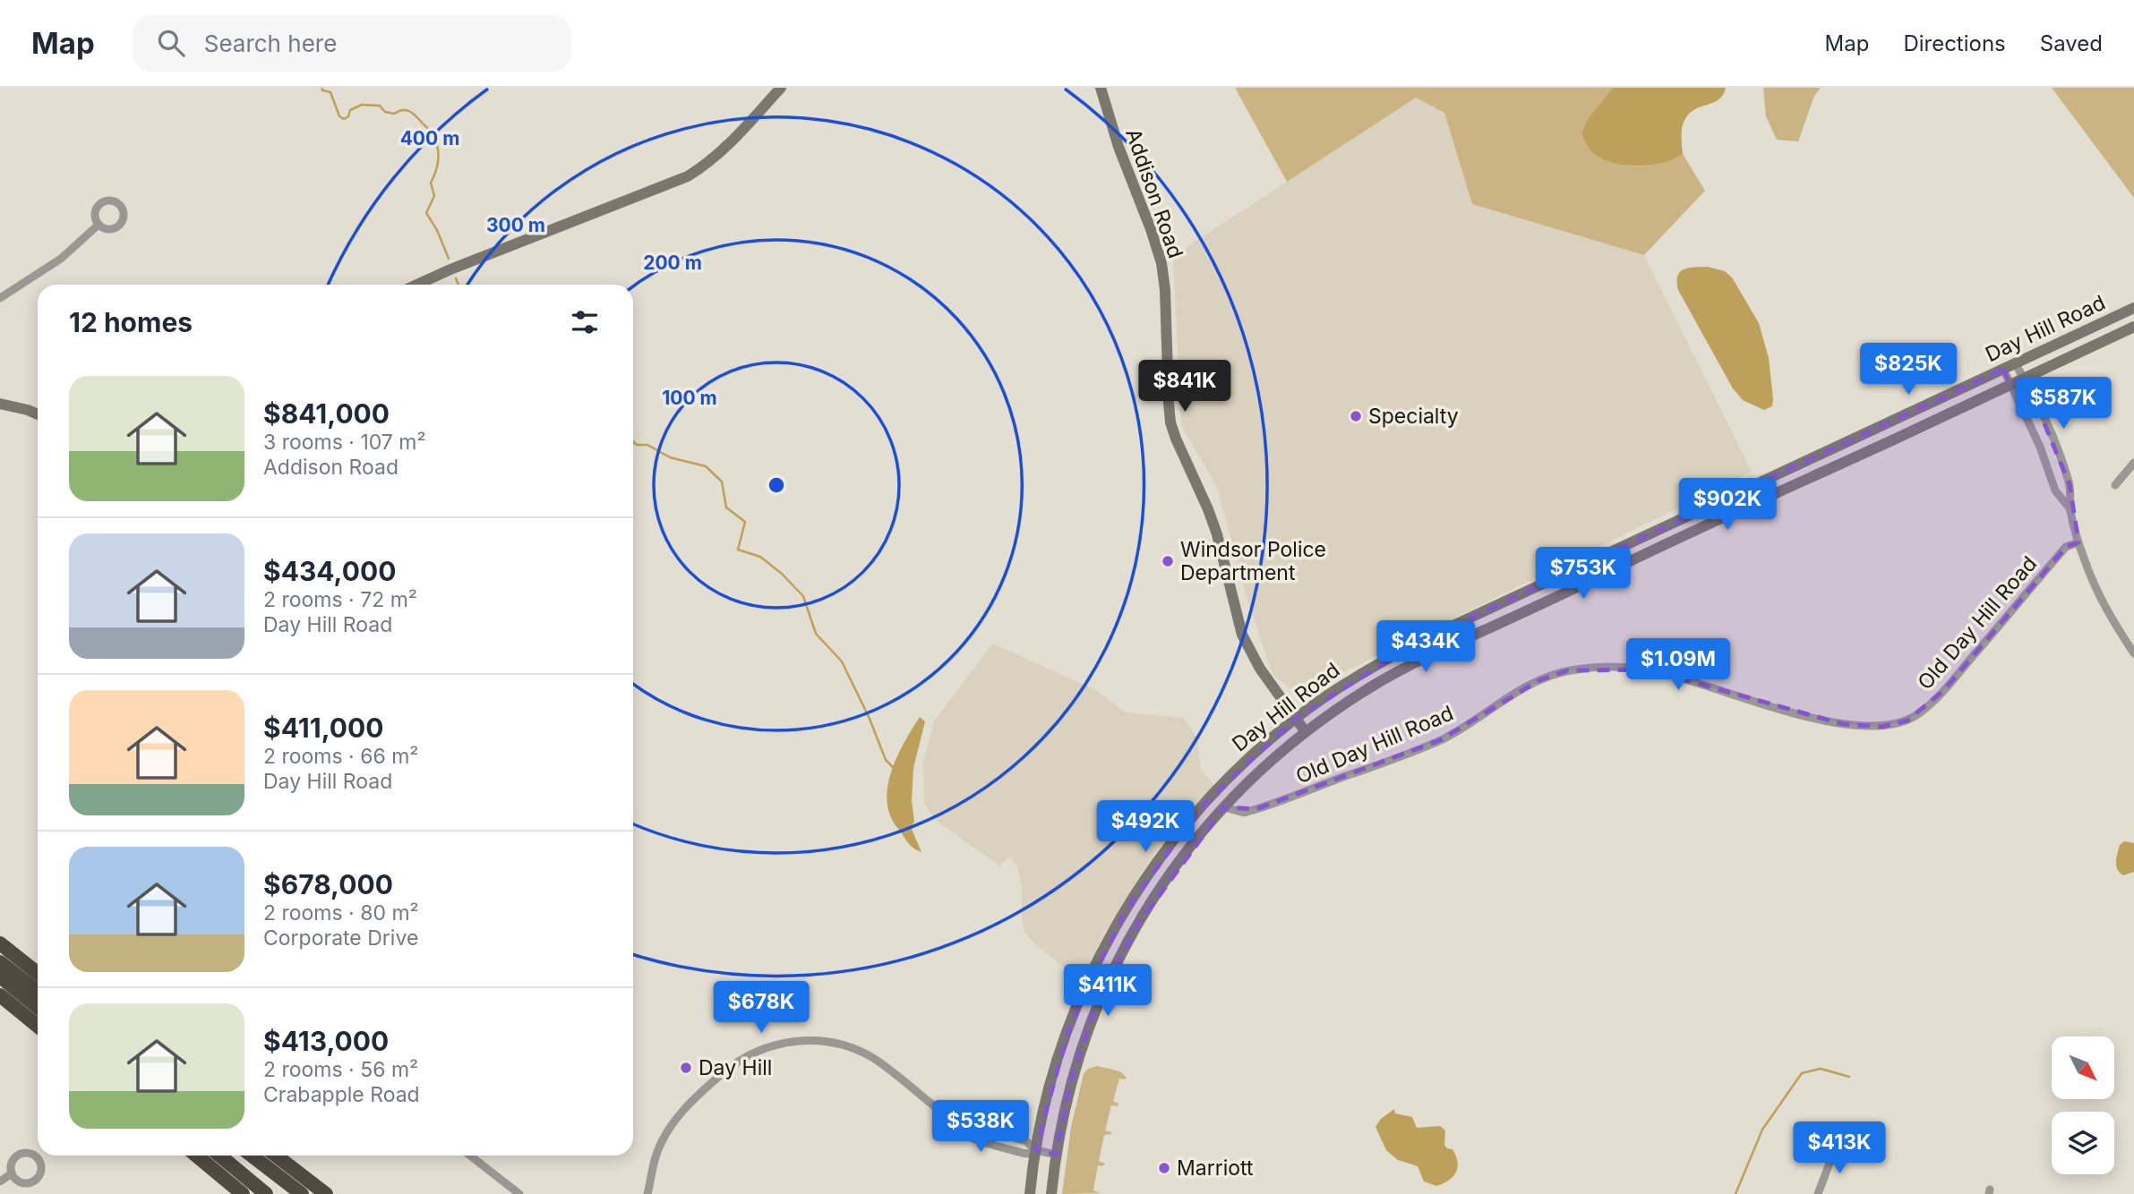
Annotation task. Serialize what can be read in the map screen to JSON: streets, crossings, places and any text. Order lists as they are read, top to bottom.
{
  "streets": {
    "main road": ["Addison Road", "Day Hill Road"],
    "street": ["Old Day Hill Road"]
  },
  "crossings": [
    ["Addison Road", "Day Hill Road"],
    ["Day Hill Road", "Old Day Hill Road"]
  ],
  "places": [
    "Specialty",
    "Windsor Police Department",
    "Day Hill",
    "Marriott"
  ],
  "north": "bottom right",
  "page": {
    "header": "Map",
    "search": "Search here",
    "nav": ["Map", "Directions", "Saved"],
    "heading": "12 homes",
    "price": [
      "$825K",
      "$841K",
      "$587K",
      "$902K",
      "$753K",
      "$434K",
      "$1.09M",
      "$492K",
      "$411K",
      "$678K",
      "$538K",
      "$413K"
    ],
    "list": [
      {
        "name": "$841,000",
        "note": "3 rooms · 107 m² · Addison Road"
      },
      {
        "name": "$434,000",
        "note": "2 rooms · 72 m² · Day Hill Road"
      },
      {
        "name": "$411,000",
        "note": "2 rooms · 66 m² · Day Hill Road"
      },
      {
        "name": "$678,000",
        "note": "2 rooms · 80 m² · Corporate Drive"
      },
      {
        "name": "$413,000",
        "note": "2 rooms · 56 m² · Crabapple Road"
      }
    ]
  },
  "rings": [
    "400 m",
    "300 m",
    "200 m",
    "100 m"
  ]
}
